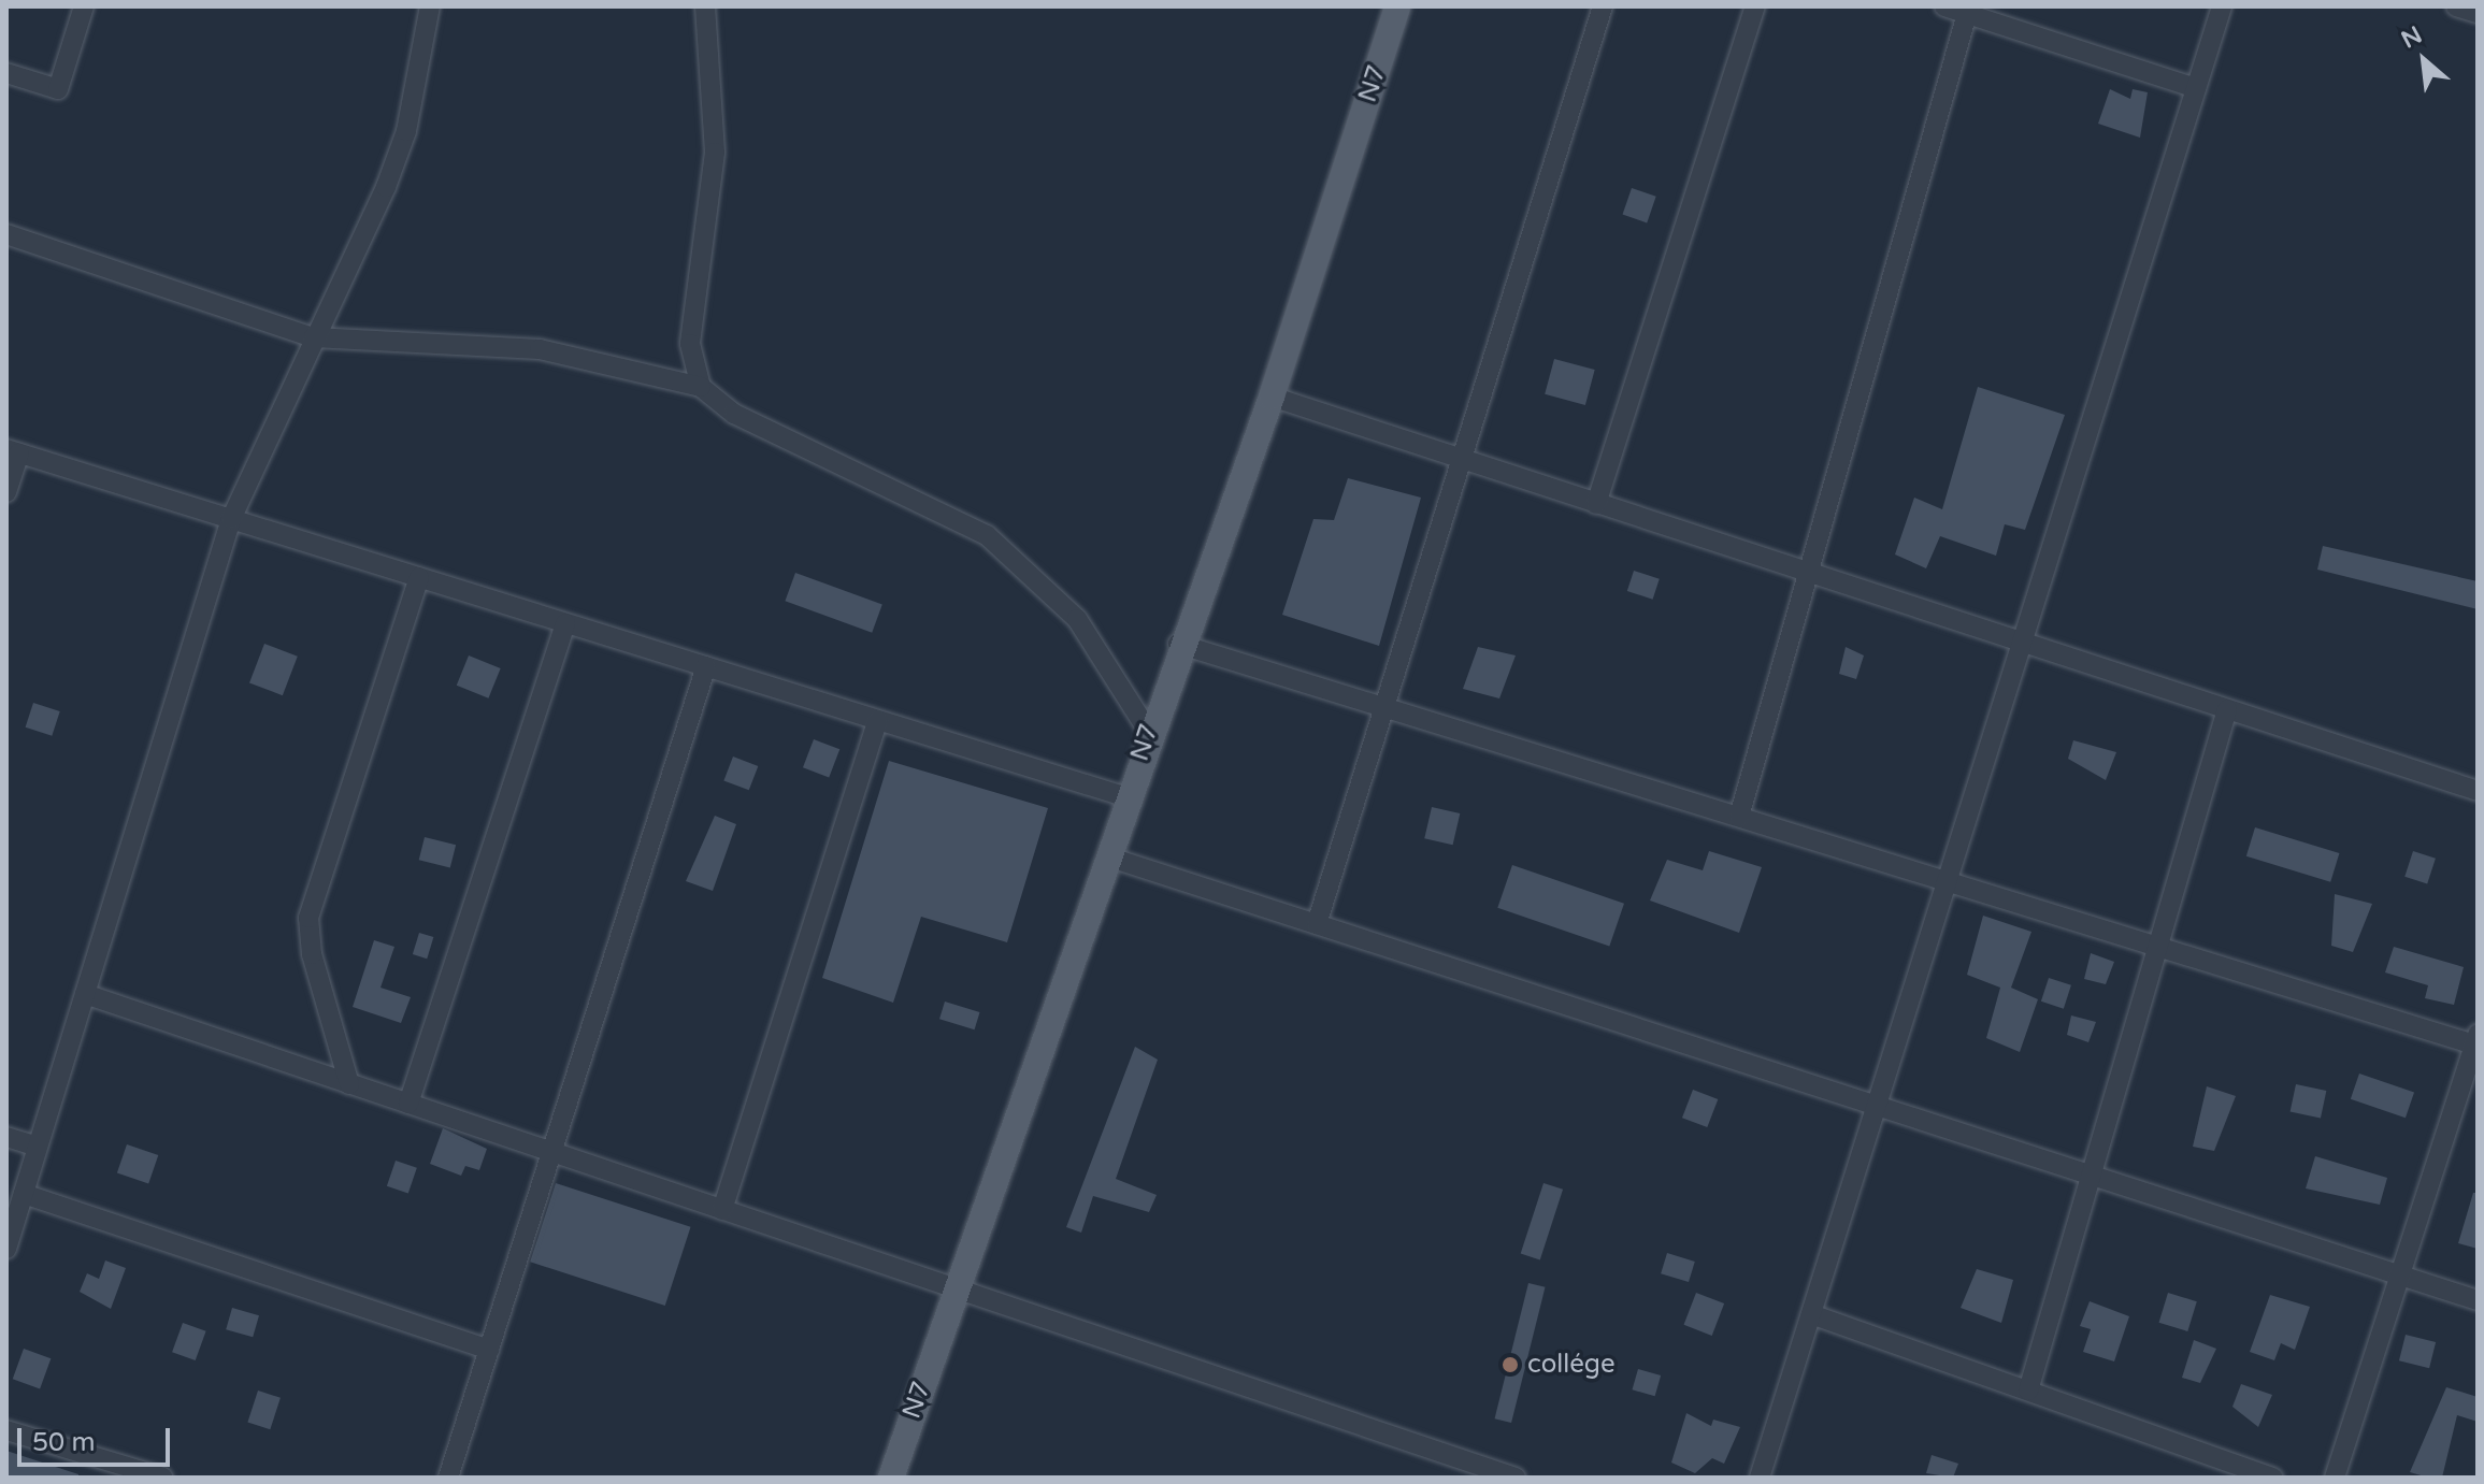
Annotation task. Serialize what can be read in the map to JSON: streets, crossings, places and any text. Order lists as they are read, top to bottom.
{
  "streets": {
    "main road": ["N7"]
  },
  "places": ["collége"],
  "scale_bar": "50 m",
  "north": "top left"
}
